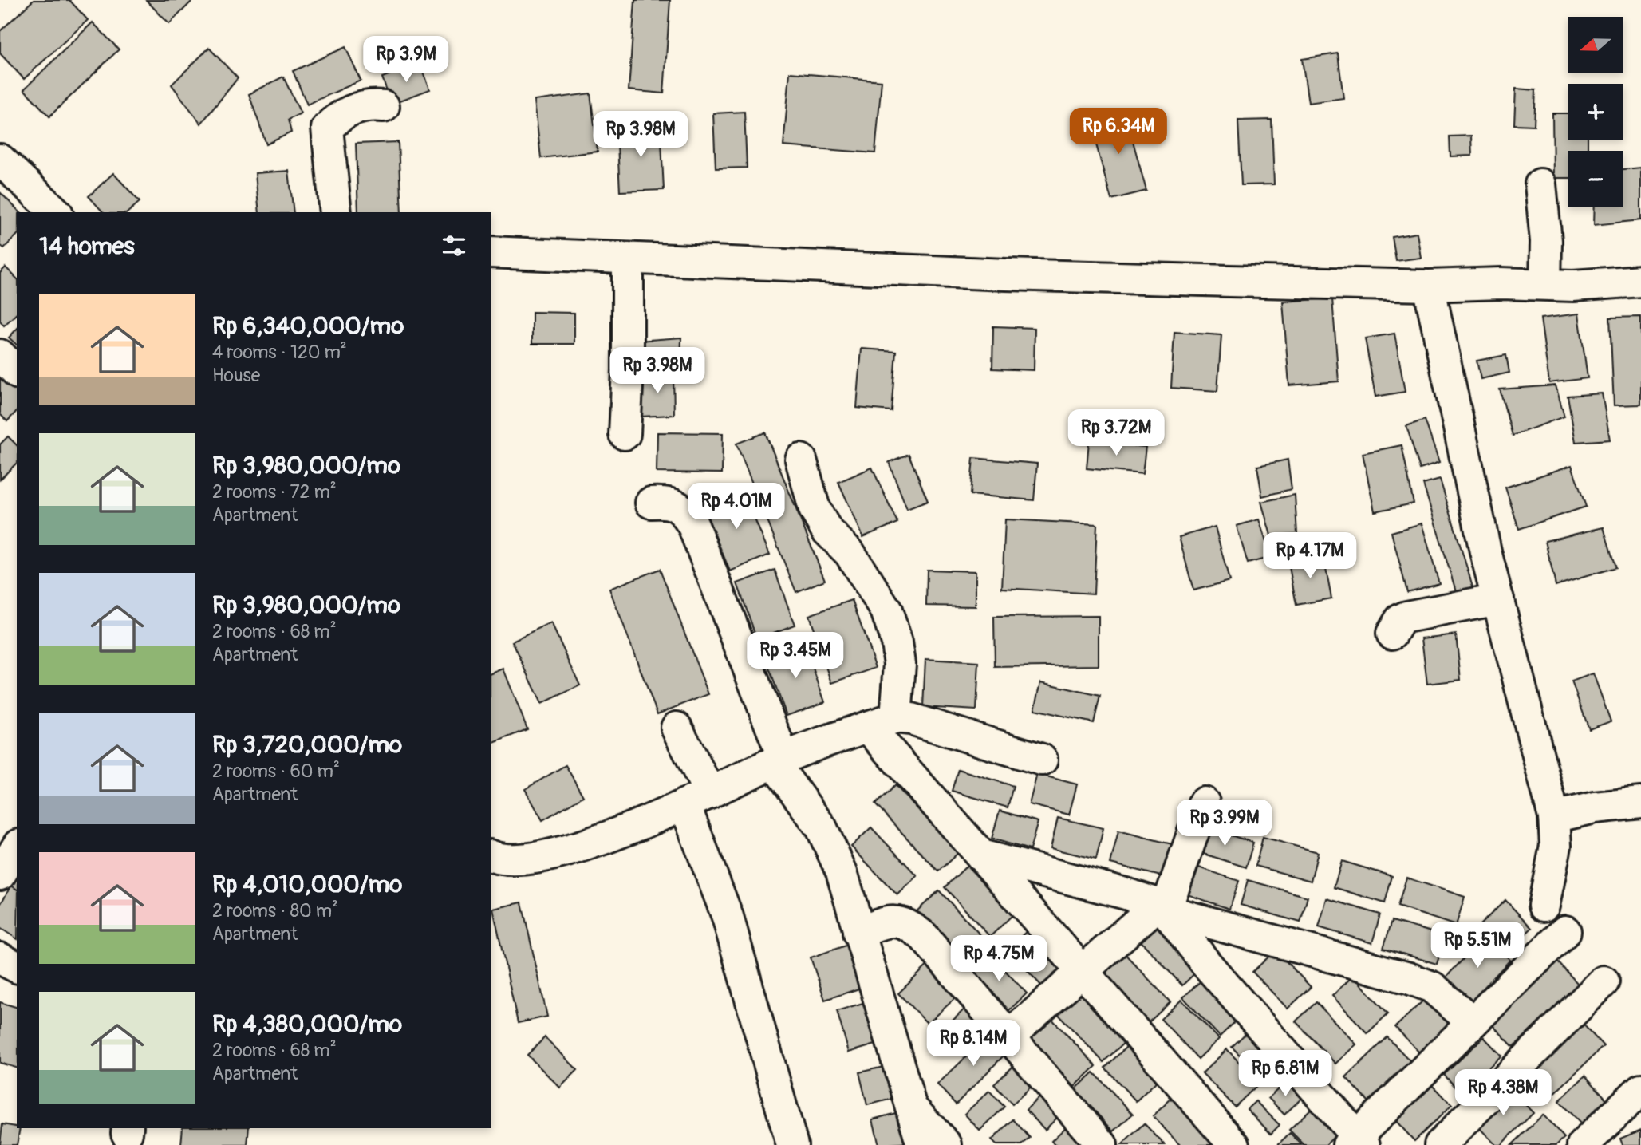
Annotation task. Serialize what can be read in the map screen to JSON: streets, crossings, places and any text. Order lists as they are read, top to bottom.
{
  "north": "left",
  "page": {
    "map_buttons": ["+", "−"],
    "price": [
      "Rp 3.9M",
      "Rp 6.34M",
      "Rp 3.98M",
      "Rp 3.98M",
      "Rp 3.72M",
      "Rp 4.01M",
      "Rp 4.17M",
      "Rp 3.45M",
      "Rp 3.99M",
      "Rp 5.51M",
      "Rp 4.75M",
      "Rp 8.14M",
      "Rp 6.81M",
      "Rp 4.38M"
    ],
    "heading": "14 homes",
    "list": [
      {
        "name": "Rp 6,340,000/mo",
        "note": "4 rooms · 120 m² · House"
      },
      {
        "name": "Rp 3,980,000/mo",
        "note": "2 rooms · 72 m² · Apartment"
      },
      {
        "name": "Rp 3,980,000/mo",
        "note": "2 rooms · 68 m² · Apartment"
      },
      {
        "name": "Rp 3,720,000/mo",
        "note": "2 rooms · 60 m² · Apartment"
      },
      {
        "name": "Rp 4,010,000/mo",
        "note": "2 rooms · 80 m² · Apartment"
      },
      {
        "name": "Rp 4,380,000/mo",
        "note": "2 rooms · 68 m² · Apartment"
      }
    ]
  }
}
